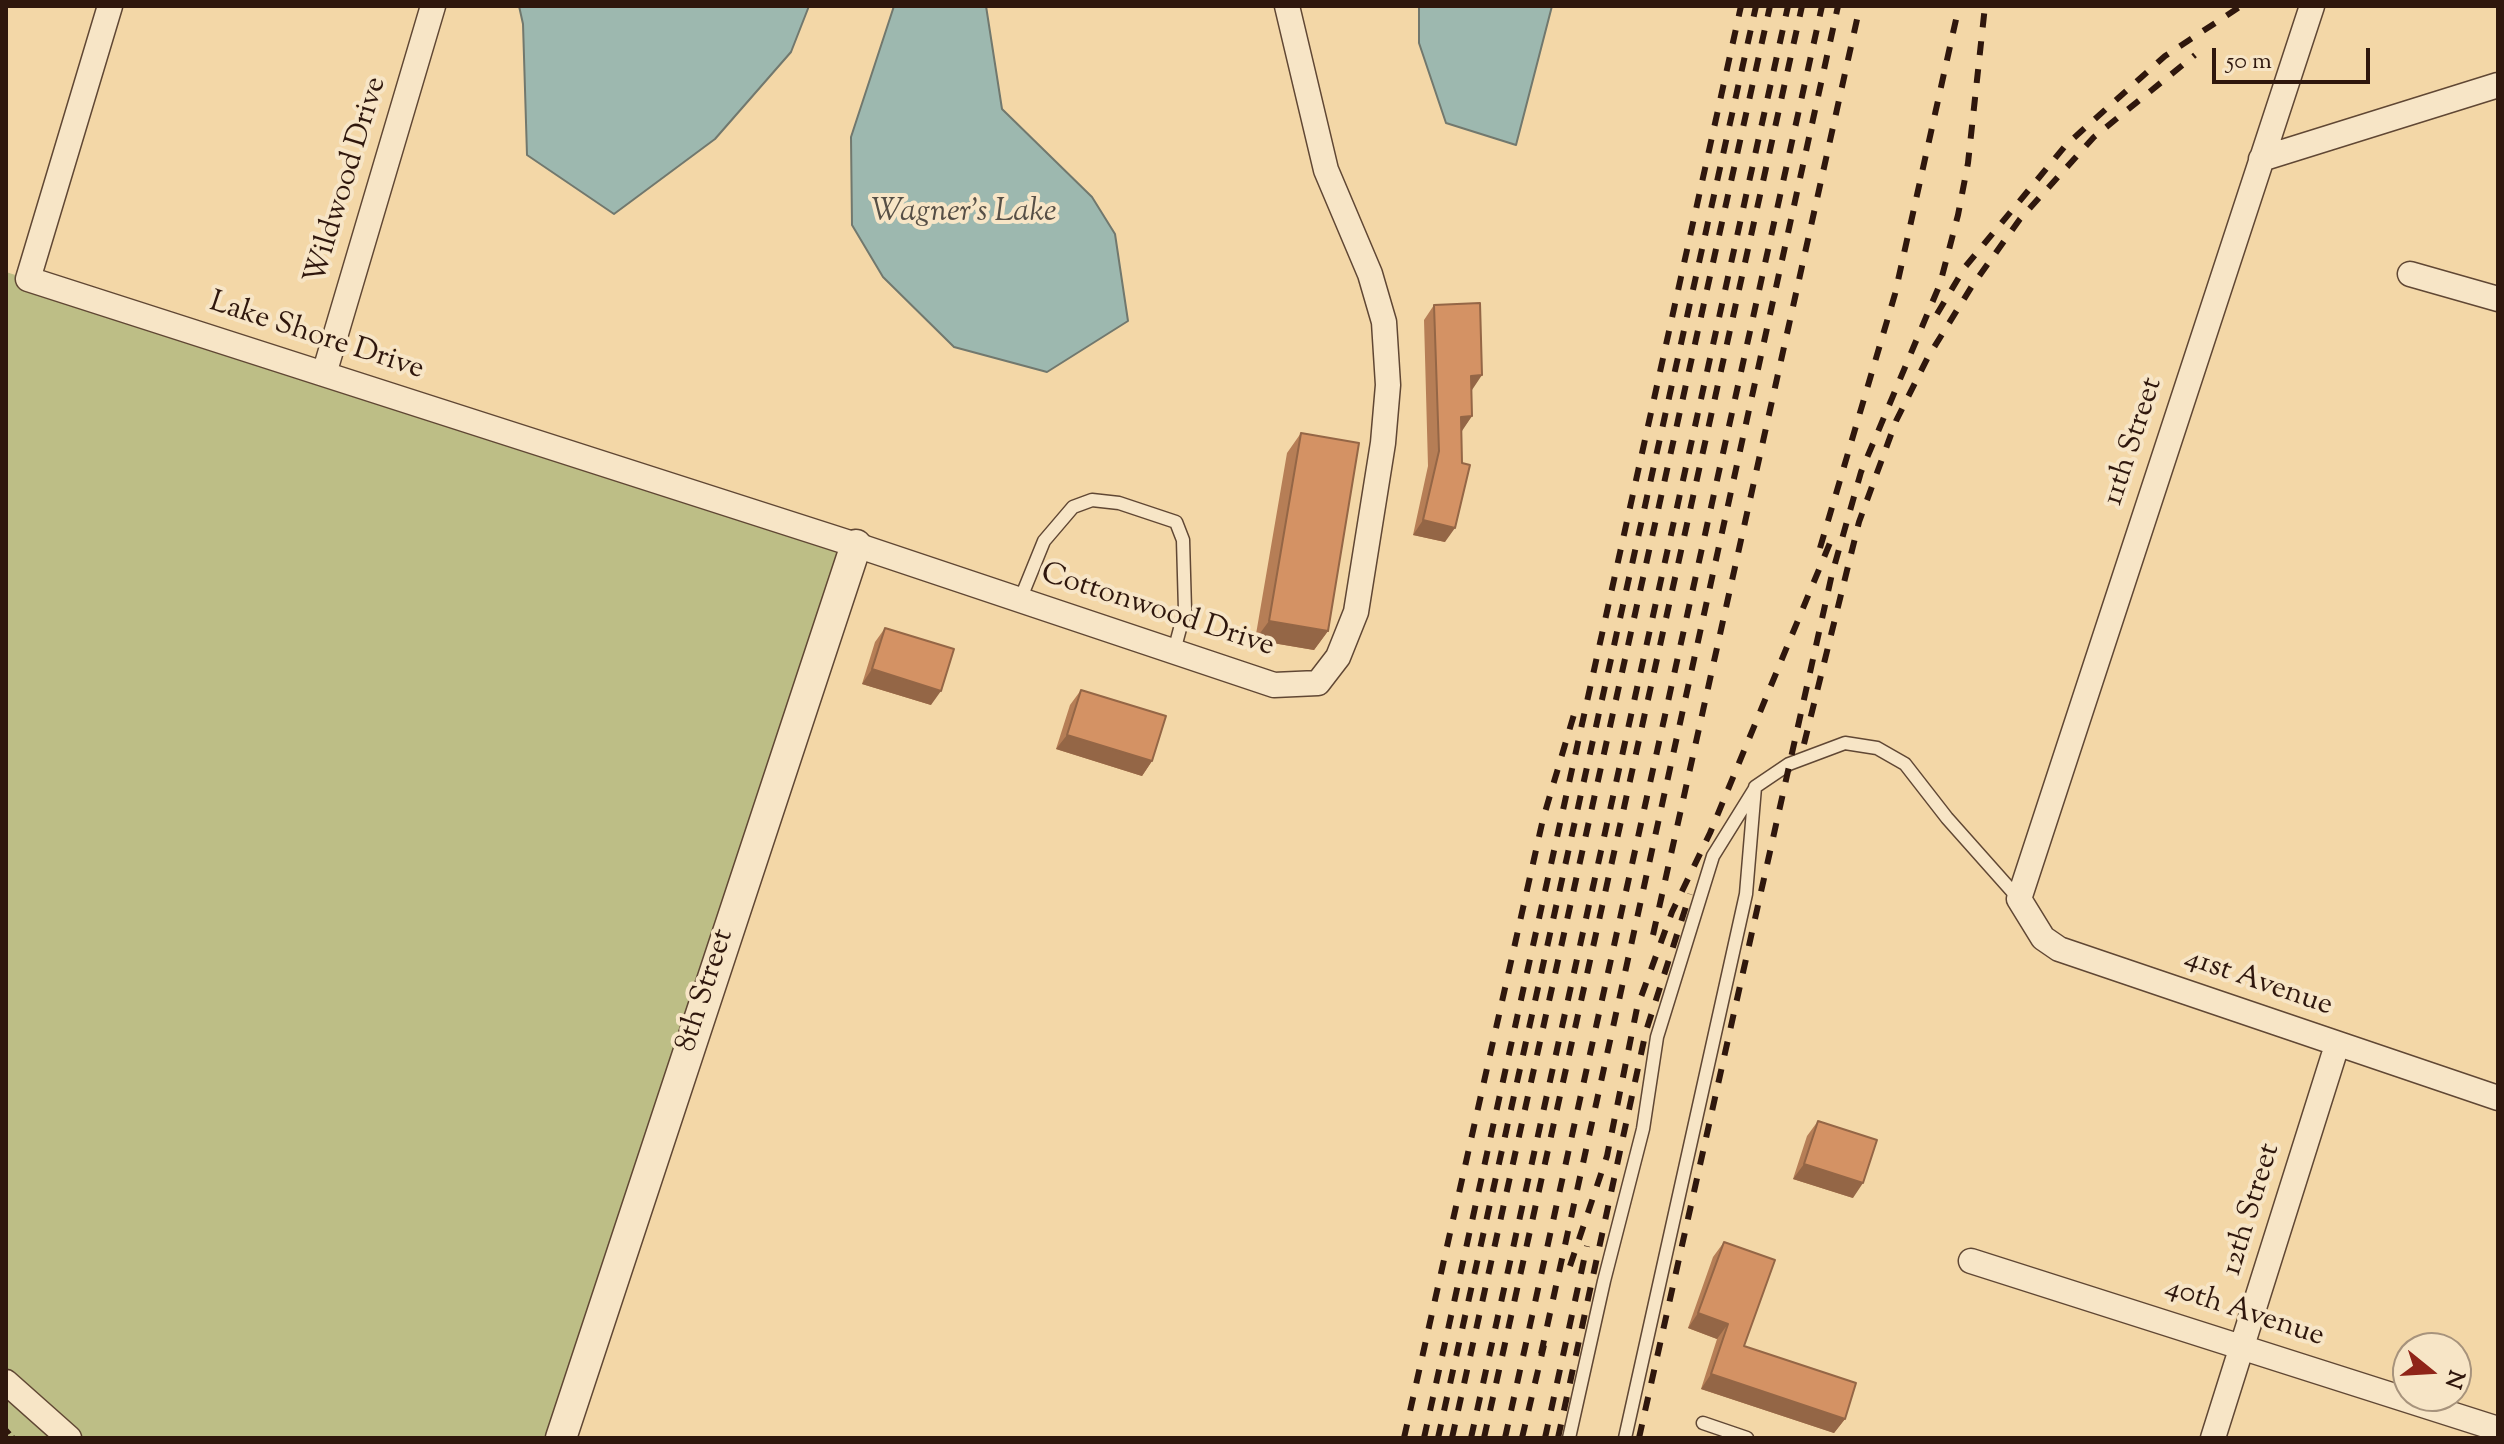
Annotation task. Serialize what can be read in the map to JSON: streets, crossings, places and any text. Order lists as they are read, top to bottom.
{
  "streets": {
    "street": [
      "Wildwood Drive",
      "Lake Shore Drive",
      "11th Street",
      "Cottonwood Drive",
      "41st Avenue",
      "8th Street",
      "12th Street",
      "40th Avenue"
    ]
  },
  "crossings": [
    ["Wildwood Drive", "Lake Shore Drive"],
    ["Lake Shore Drive", "Cottonwood Drive"],
    ["Lake Shore Drive", "8th Street"],
    ["11th Street", "41st Avenue"],
    ["Cottonwood Drive", "8th Street"],
    ["41st Avenue", "12th Street"],
    ["12th Street", "40th Avenue"]
  ],
  "water": ["Wagner's Lake"],
  "scale_bar": "50 m",
  "north": "right"
}
